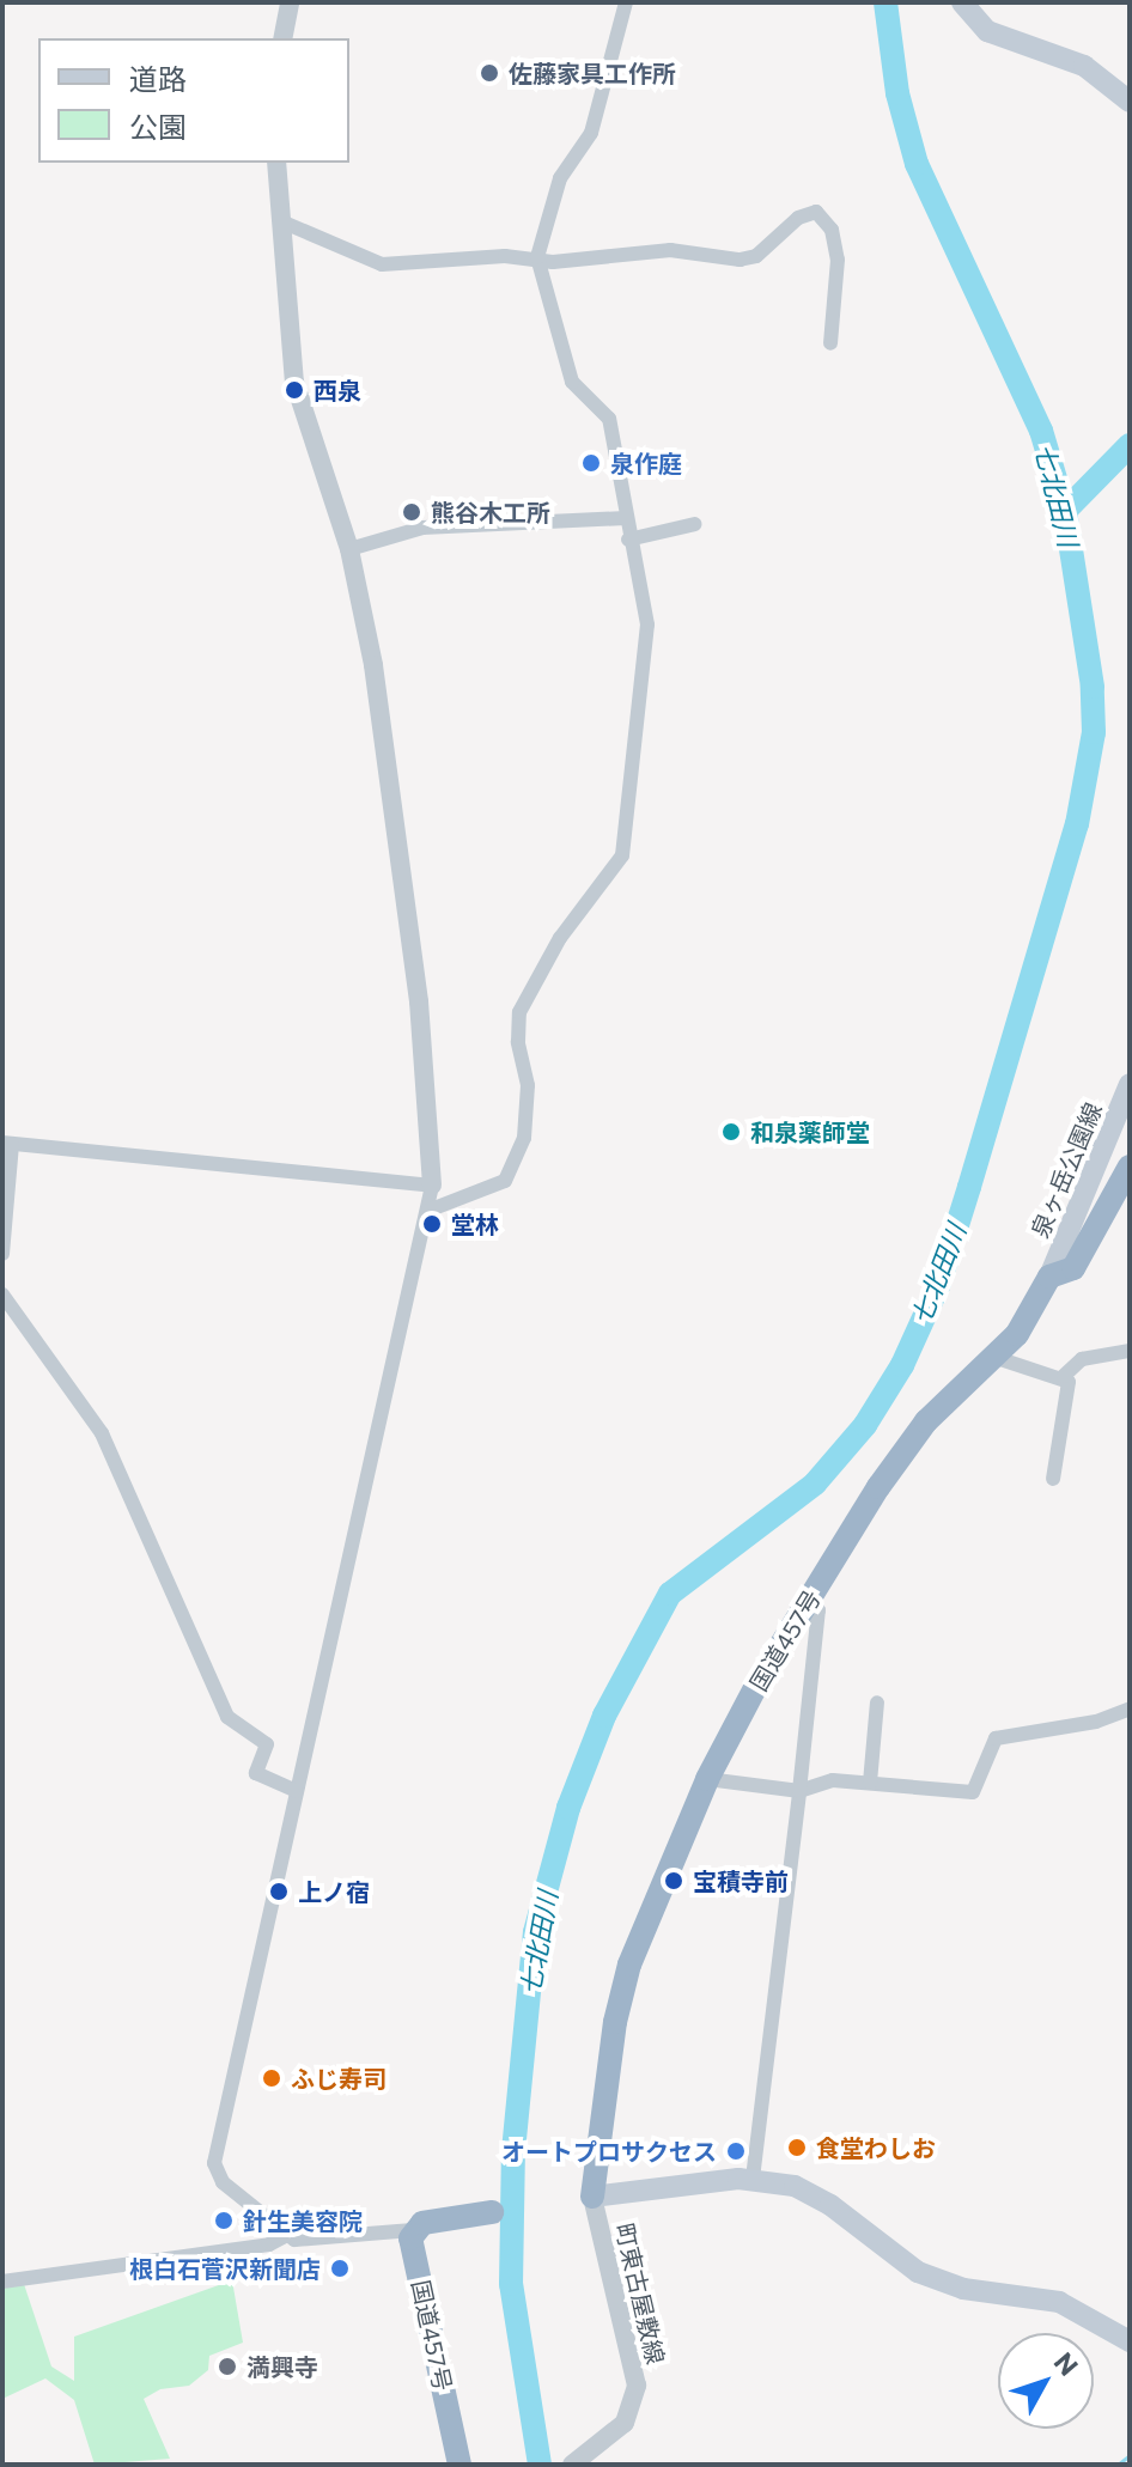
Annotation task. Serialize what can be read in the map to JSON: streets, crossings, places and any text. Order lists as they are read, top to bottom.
{
  "streets": {
    "highway": ["国道457号"],
    "main road": ["泉ヶ岳公園線"],
    "street": ["町東古屋敷線"]
  },
  "crossings": [
    ["泉ヶ岳公園線", "国道457号"],
    ["国道457号", "町東古屋敷線"]
  ],
  "water": ["七北田川"],
  "places": [
    "佐藤家具工作所",
    "西泉",
    "泉作庭",
    "熊谷木工所",
    "和泉薬師堂",
    "堂林",
    "宝積寺前",
    "上ノ宿",
    "ふじ寿司",
    "食堂わしお",
    "オートプロサクセス",
    "針生美容院",
    "根白石菅沢新聞店",
    "満興寺"
  ],
  "legend": ["道路", "公園"],
  "north": "top right"
}
